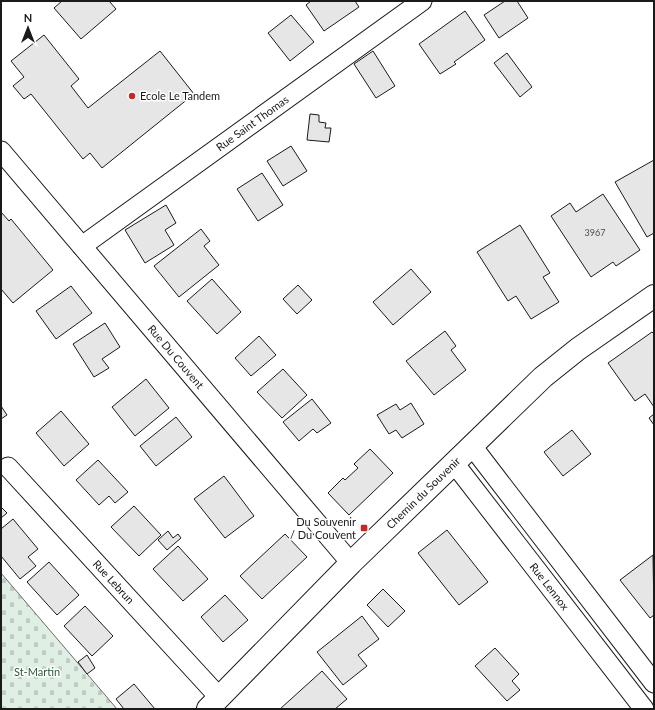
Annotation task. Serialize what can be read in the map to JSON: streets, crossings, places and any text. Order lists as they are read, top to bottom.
{
  "streets": {
    "street": [
      "Rue Saint Thomas",
      "Rue Du Couvent",
      "Chemin du Souvenir",
      "Rue Lebrun",
      "Rue Lennox"
    ]
  },
  "crossings": [
    ["Rue Saint Thomas", "Rue Du Couvent"],
    ["Rue Du Couvent", "Chemin du Souvenir"],
    ["Chemin du Souvenir", "Rue Lebrun"],
    ["Chemin du Souvenir", "Rue Lennox"]
  ],
  "parks": ["St-Martin"],
  "places": {
    "other": ["Ecole Le Tandem"],
    "transit": ["Du Souvenir / Du Couvent"]
  },
  "house_numbers": ["3967"],
  "north": "top"
}
